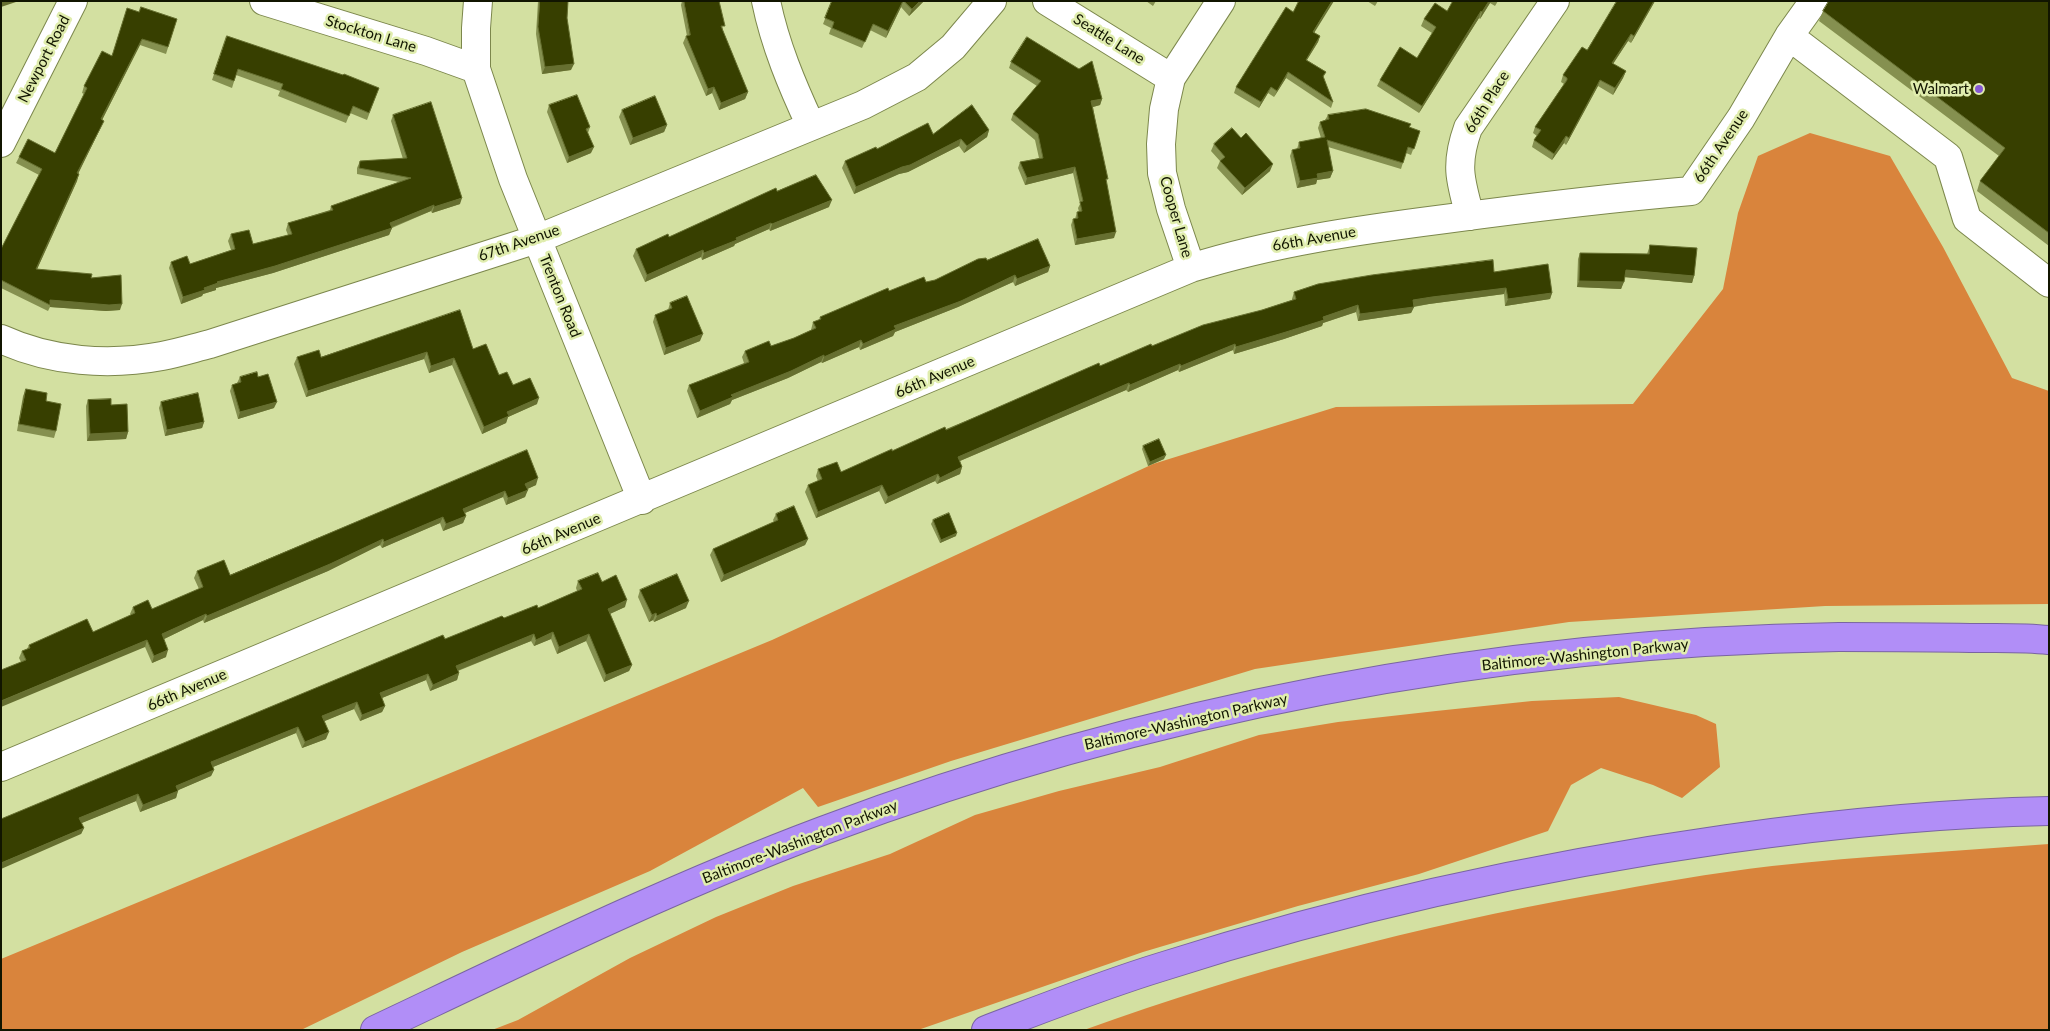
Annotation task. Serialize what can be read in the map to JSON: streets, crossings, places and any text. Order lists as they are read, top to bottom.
{
  "streets": {
    "highway": ["Baltimore-Washington Parkway"],
    "street": [
      "Stockton Lane",
      "Seattle Lane",
      "Newport Road",
      "66th Place",
      "66th Avenue",
      "Cooper Lane",
      "67th Avenue",
      "Trenton Road"
    ]
  },
  "crossings": [
    ["Stockton Lane", "Trenton Road"],
    ["Seattle Lane", "Cooper Lane"],
    ["66th Place", "66th Avenue"],
    ["66th Avenue", "Cooper Lane"],
    ["66th Avenue", "Trenton Road"],
    ["67th Avenue", "Trenton Road"]
  ],
  "places": ["Walmart"]
}
